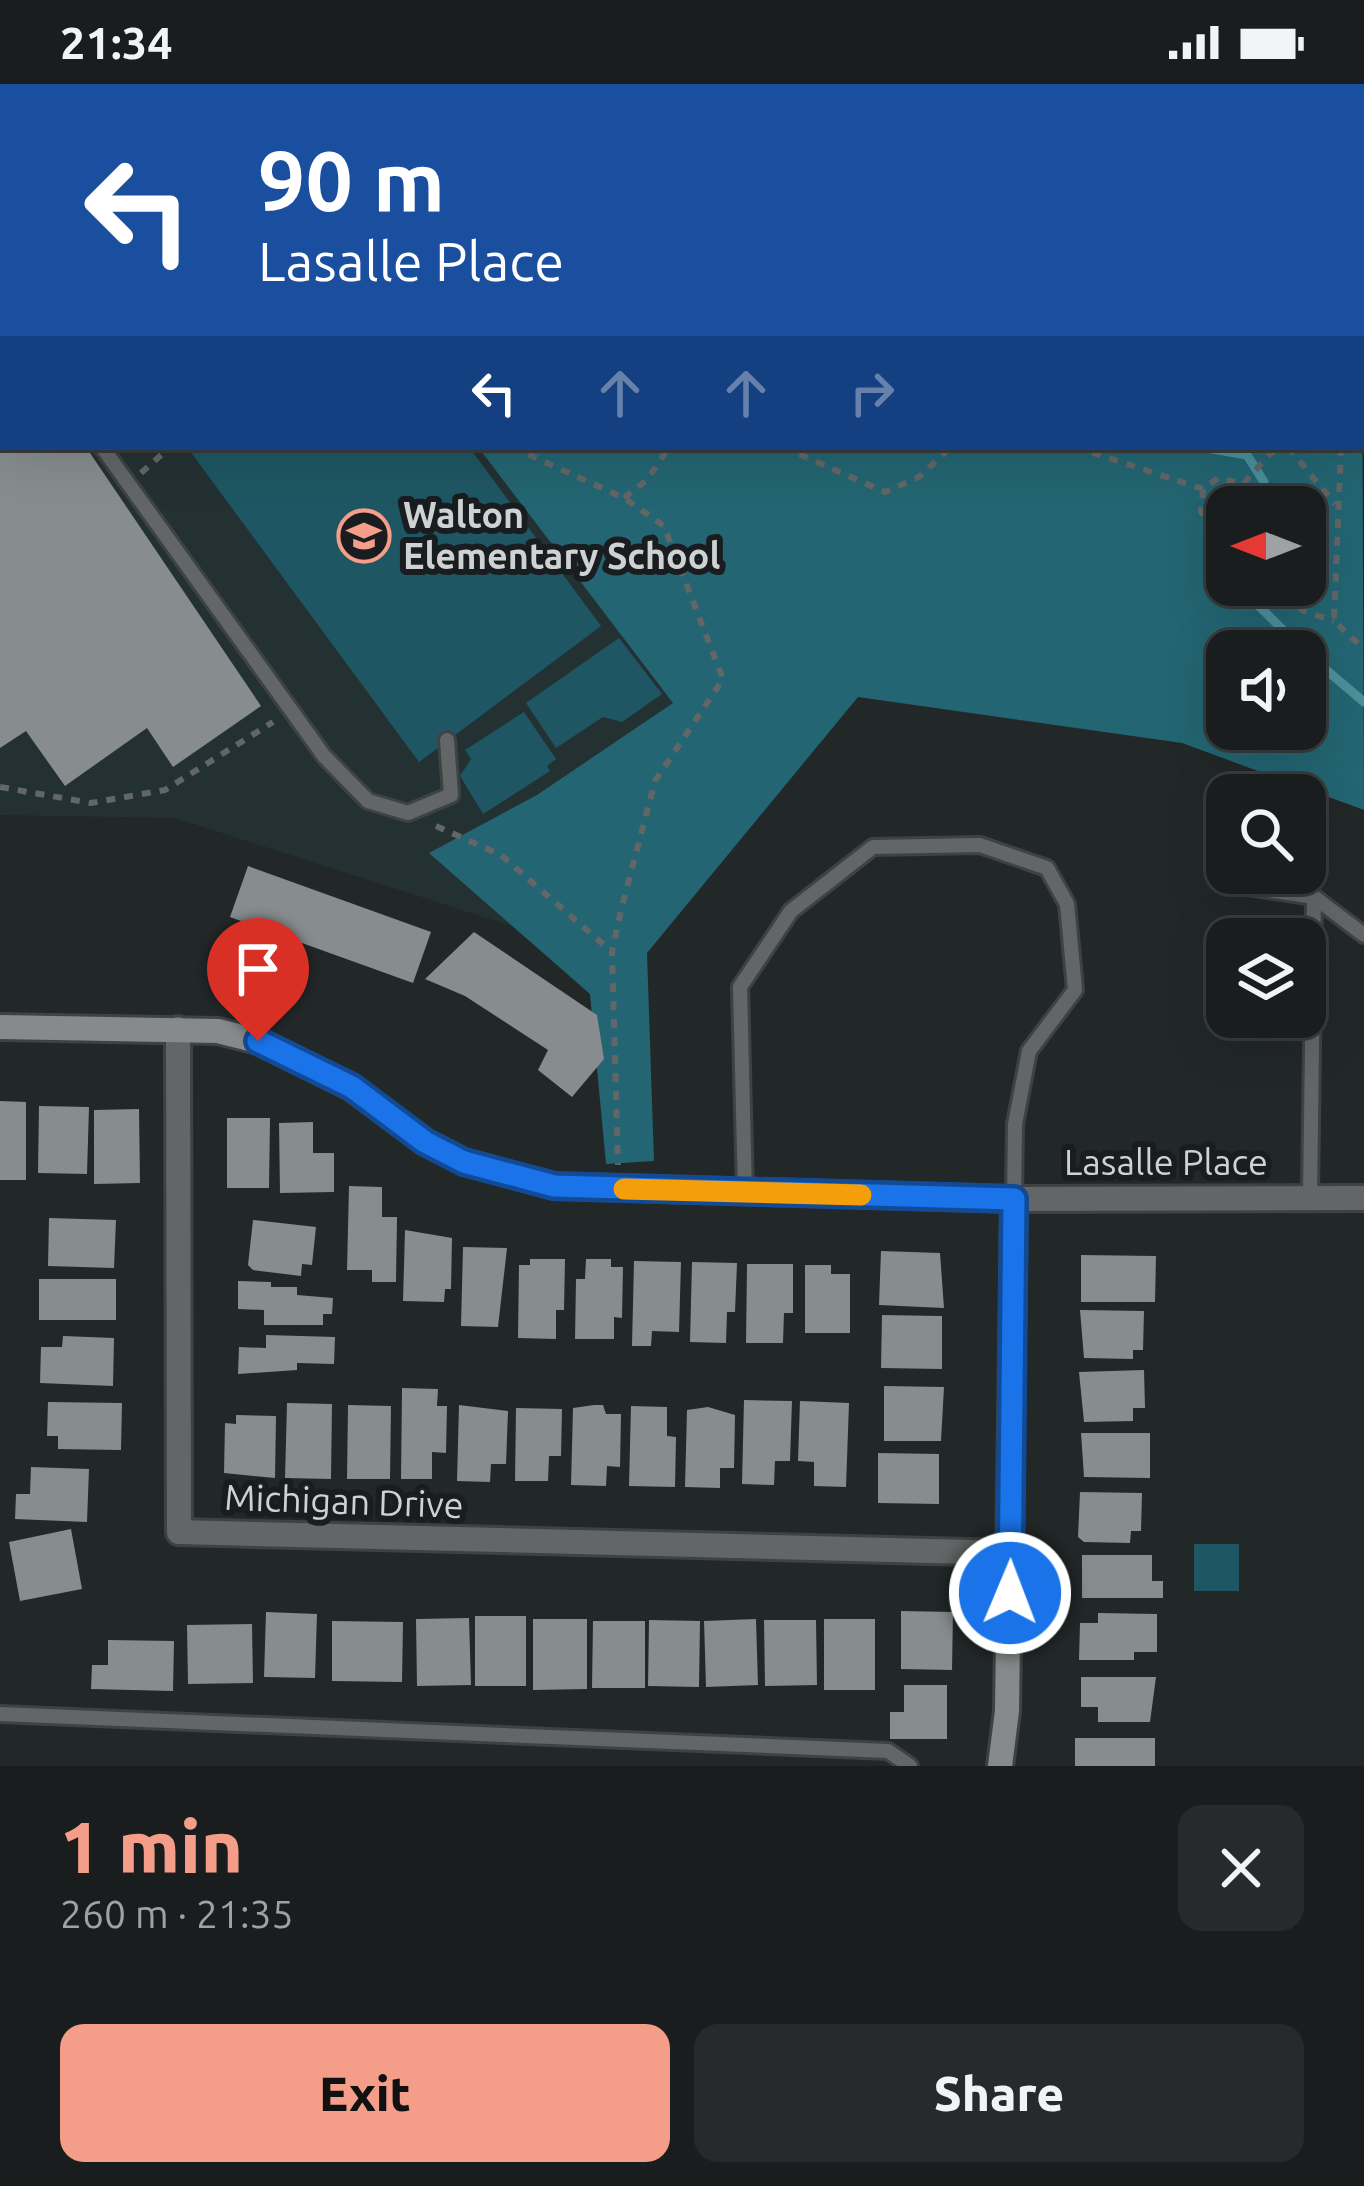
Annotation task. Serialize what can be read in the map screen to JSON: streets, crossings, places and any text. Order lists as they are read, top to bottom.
{
  "streets": {
    "street": ["Lasalle Place", "Michigan Drive"]
  },
  "crossings": [
    ["Lasalle Place", "Michigan Drive"]
  ],
  "places": {
    "school or university": ["Walton Elementary School"]
  },
  "north": "left",
  "page": {
    "status": "21:34",
    "turn": ["90 m", "Lasalle Place"],
    "heading": ["1 min", "260 m · 21:35"],
    "buttons": ["Exit", "Share"]
  }
}
